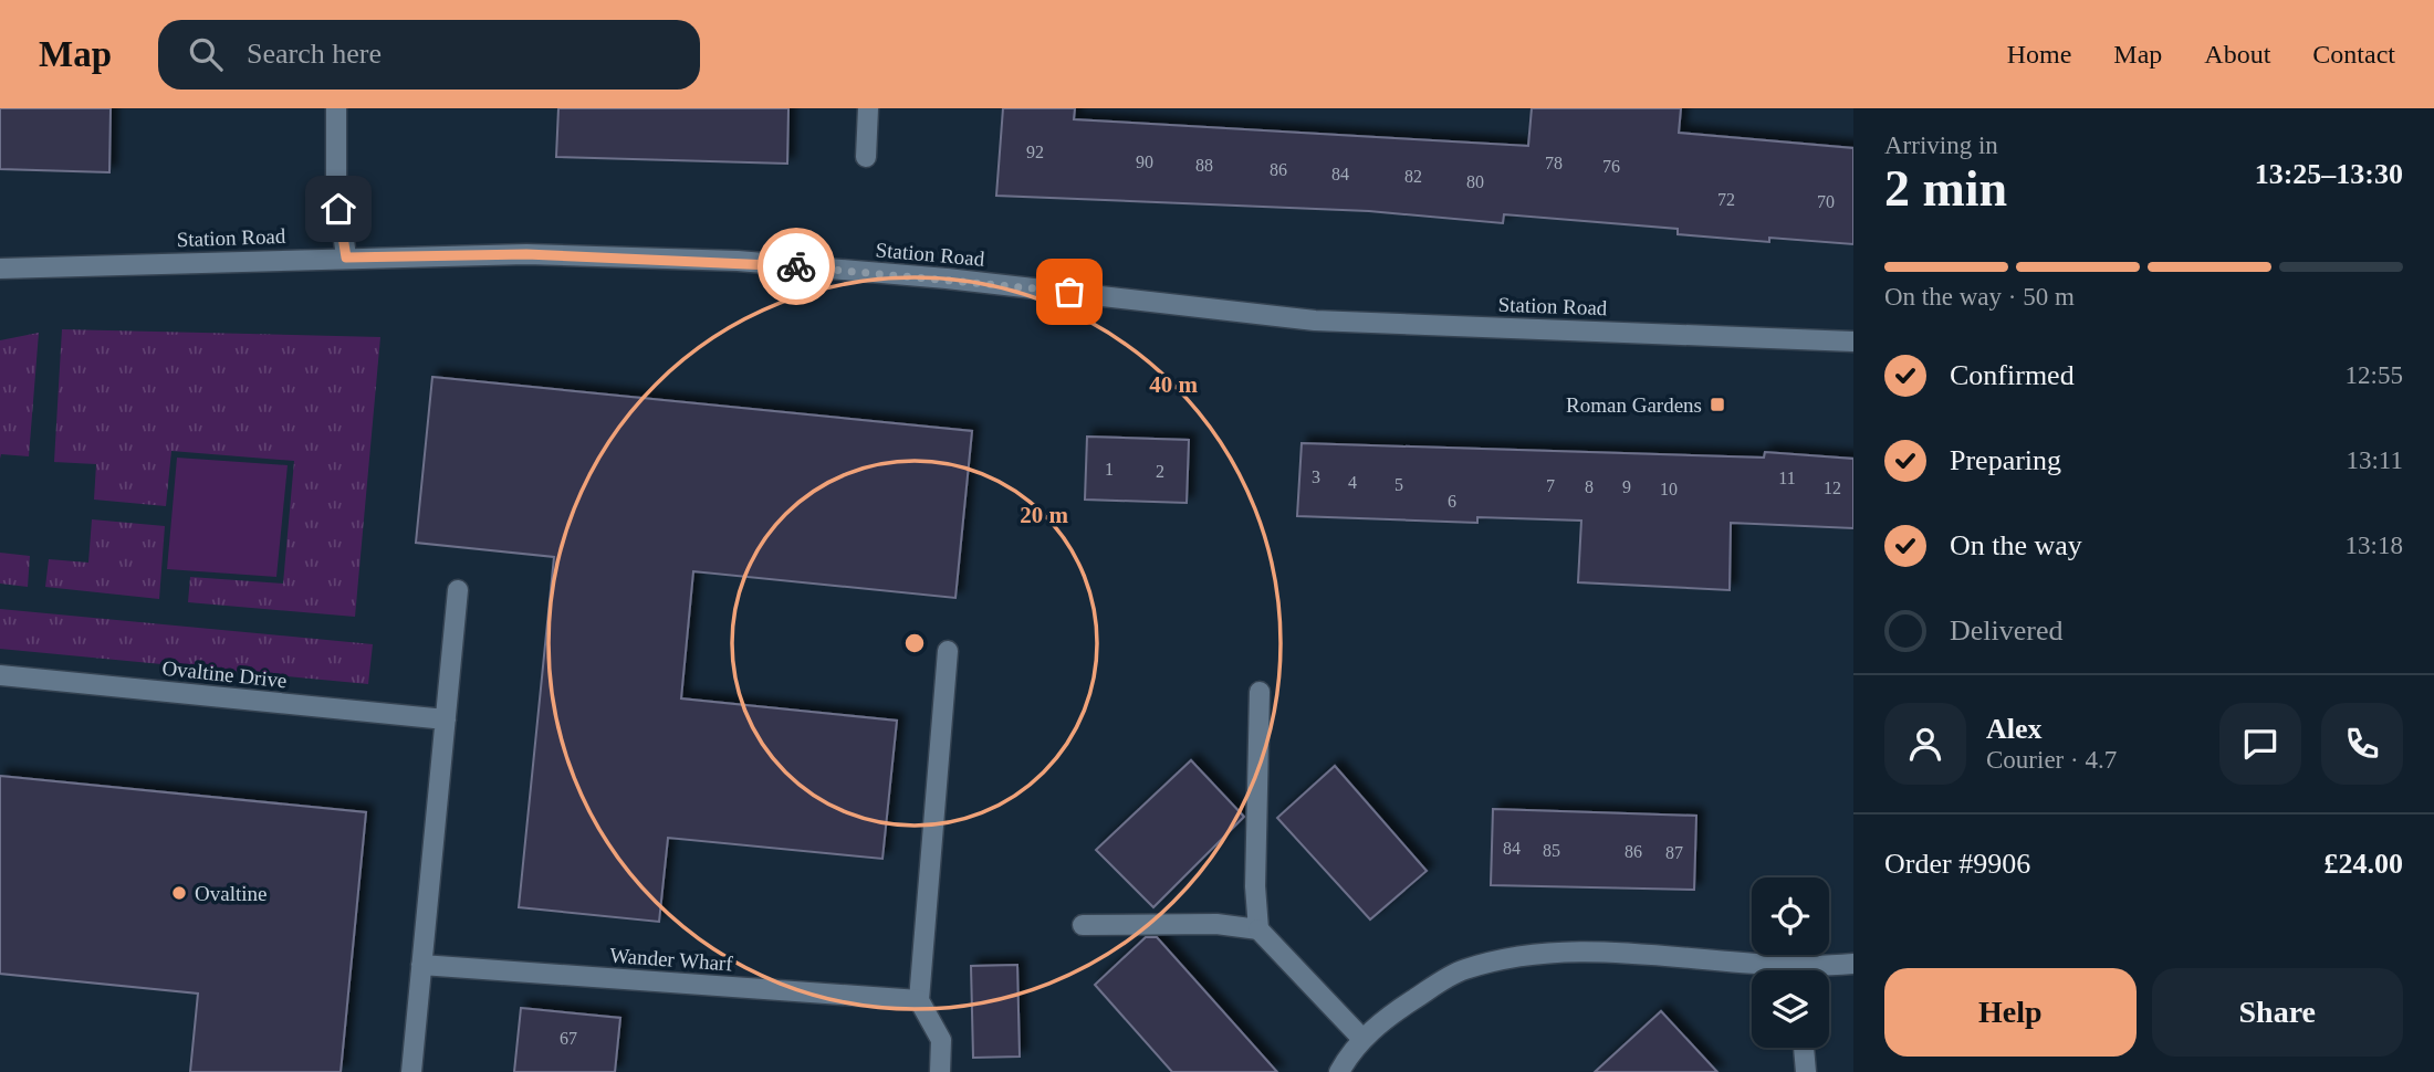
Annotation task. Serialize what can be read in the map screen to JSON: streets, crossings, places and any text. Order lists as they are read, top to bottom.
{
  "streets": {
    "street": ["Station Road", "Ovaltine Drive", "Wander Wharf"]
  },
  "places": {
    "transit": ["Roman Gardens"],
    "other": ["Ovaltine"]
  },
  "house_numbers": [
    "92",
    "90",
    "78",
    "88",
    "76",
    "86",
    "84",
    "82",
    "80",
    "72",
    "70",
    "1",
    "2",
    "3",
    "11",
    "4",
    "5",
    "7",
    "8",
    "9",
    "12",
    "10",
    "6",
    "84",
    "85",
    "86",
    "87",
    "67"
  ],
  "page": {
    "header": "Map",
    "search": "Search here",
    "nav": [
      "Home",
      "Map",
      "About",
      "Contact"
    ],
    "heading": ["2 min", "Arriving in", "13:25–13:30"],
    "panel": [
      "Alex",
      "Courier · 4.7",
      "Order #9906",
      "£24.00"
    ],
    "bar": "On the way · 50 m",
    "list": [
      ["Confirmed", "12:55"],
      ["Preparing", "13:11"],
      ["On the way", "13:18"],
      "Delivered"
    ],
    "buttons": ["Help", "Share"]
  },
  "rings": ["40 m", "20 m"]
}
